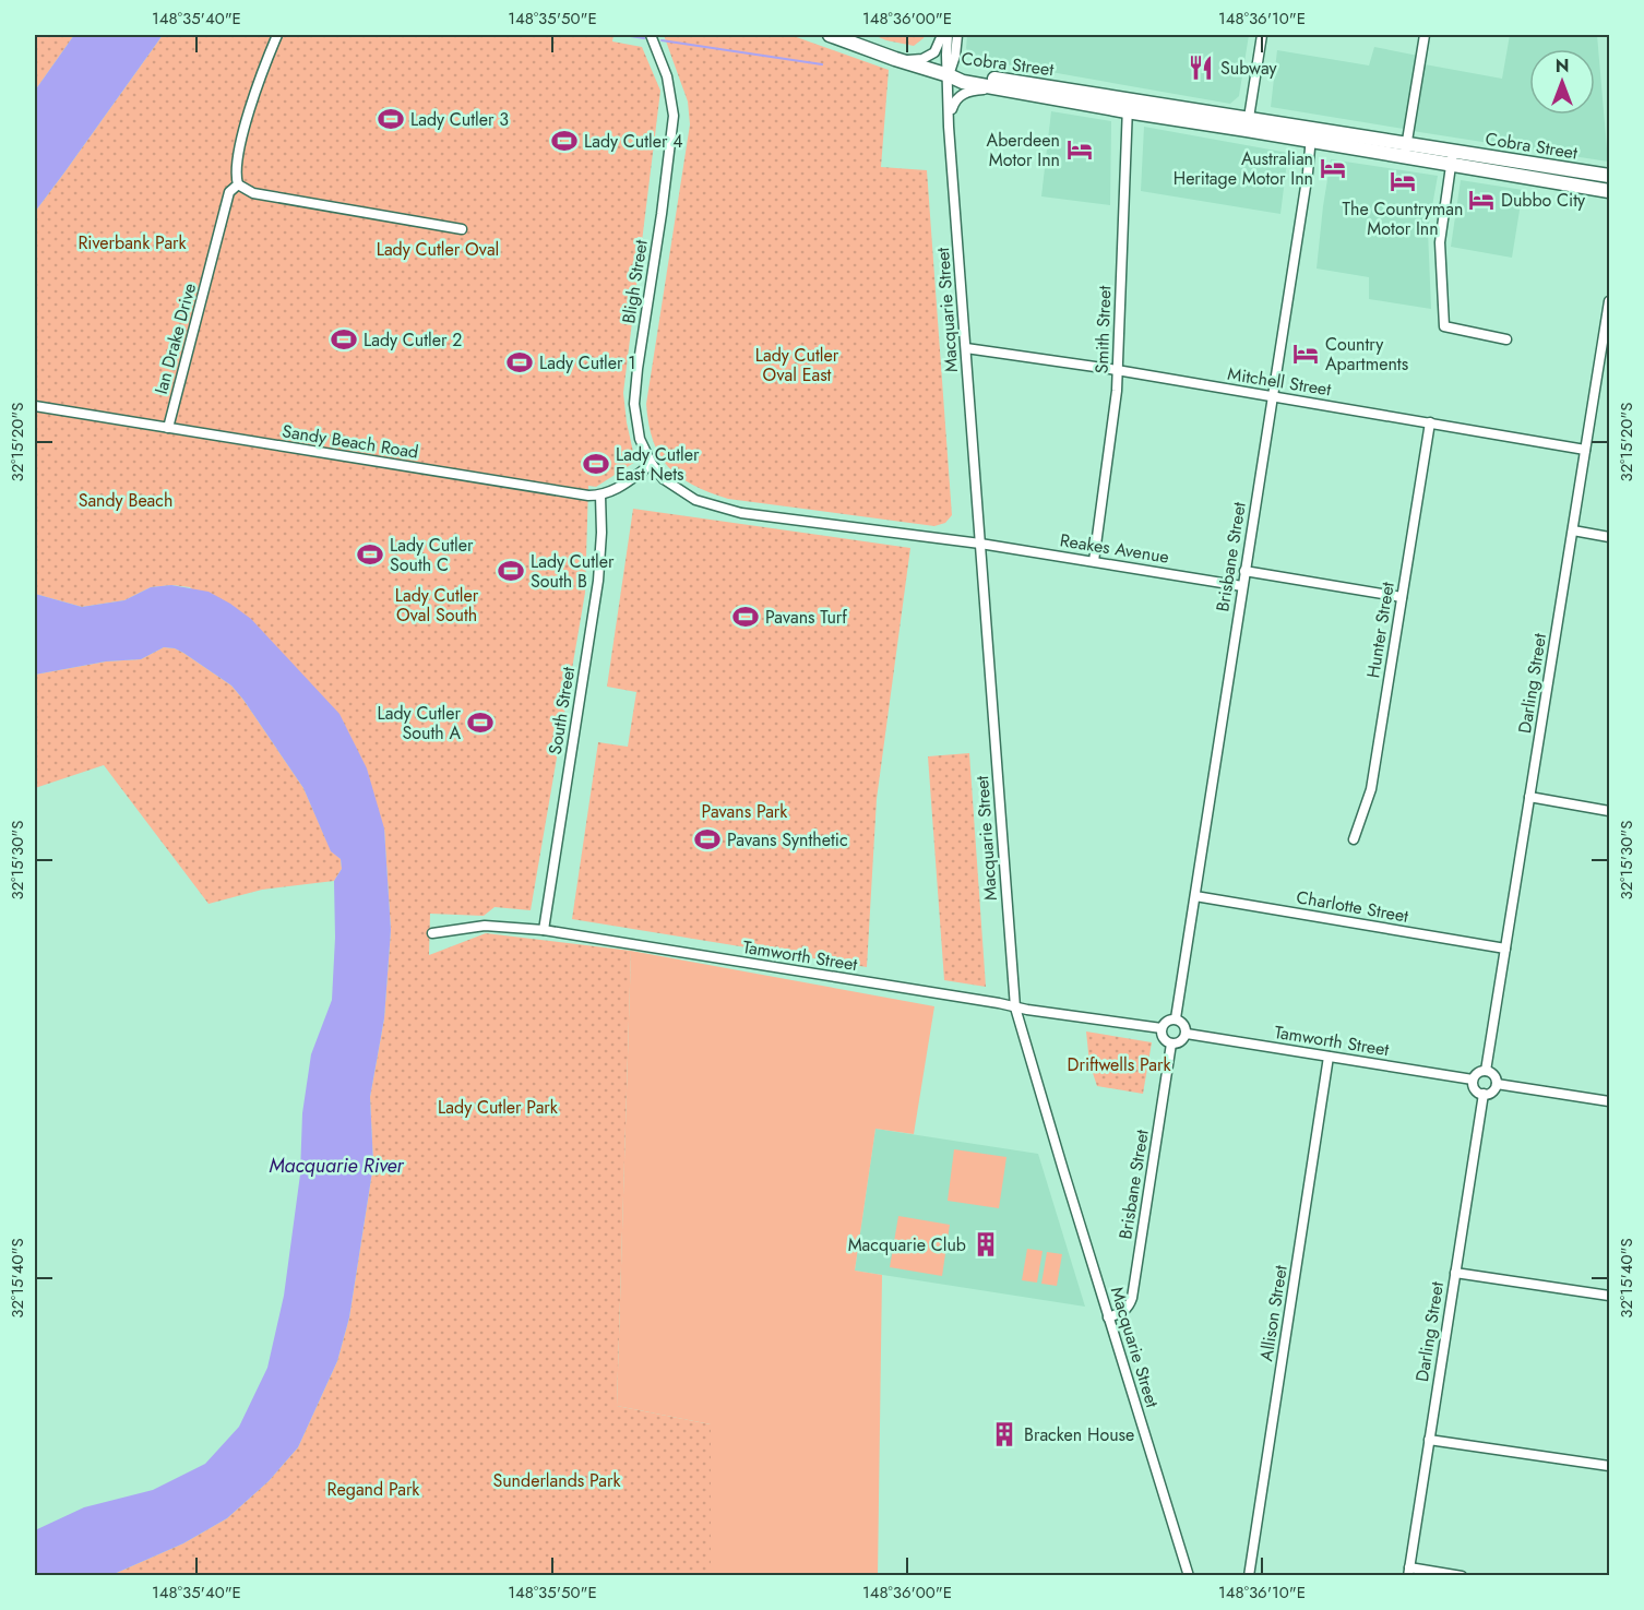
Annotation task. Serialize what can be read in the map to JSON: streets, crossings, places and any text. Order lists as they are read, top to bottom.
{
  "streets": {
    "highway": ["Cobra Street"],
    "street": [
      "Bligh Street",
      "Macquarie Street",
      "Smith Street",
      "Ian Drake Drive",
      "Mitchell Street",
      "Sandy Beach Road",
      "Reakes Avenue",
      "Brisbane Street",
      "Hunter Street",
      "Darling Street",
      "South Street",
      "Charlotte Street",
      "Tamworth Street",
      "Allison Street"
    ]
  },
  "crossings": [
    ["Cobra Street", "Macquarie Street"],
    ["Cobra Street", "Smith Street"],
    ["Cobra Street", "Brisbane Street"],
    ["Bligh Street", "Macquarie Street"],
    ["Bligh Street", "Reakes Avenue"],
    ["Macquarie Street", "Mitchell Street"],
    ["Macquarie Street", "Reakes Avenue"],
    ["Macquarie Street", "Brisbane Street"],
    ["Macquarie Street", "Tamworth Street"],
    ["Smith Street", "Mitchell Street"],
    ["Smith Street", "Reakes Avenue"],
    ["Ian Drake Drive", "Sandy Beach Road"],
    ["Mitchell Street", "Brisbane Street"],
    ["Mitchell Street", "Hunter Street"],
    ["Mitchell Street", "Darling Street"],
    ["Sandy Beach Road", "South Street"],
    ["Reakes Avenue", "Brisbane Street"],
    ["Brisbane Street", "Charlotte Street"],
    ["Brisbane Street", "Tamworth Street"],
    ["Darling Street", "Charlotte Street"],
    ["Darling Street", "Tamworth Street"],
    ["South Street", "Tamworth Street"],
    ["Tamworth Street", "Allison Street"]
  ],
  "water": ["Macquarie River"],
  "parks": [
    "Riverbank Park",
    "Lady Cutler Oval",
    "Lady Cutler Oval East",
    "Sandy Beach",
    "Lady Cutler Oval South",
    "Pavans Park",
    "Driftwells Park",
    "Lady Cutler Park",
    "Sunderlands Park",
    "Regand Park"
  ],
  "places": {
    "restaurant": ["Subway"],
    "sports": [
      "Lady Cutler 3",
      "Lady Cutler 4",
      "Lady Cutler 2",
      "Lady Cutler 1",
      "Lady Cutler East Nets",
      "Lady Cutler South C",
      "Lady Cutler South B",
      "Pavans Turf",
      "Lady Cutler South A",
      "Pavans Synthetic"
    ],
    "hotel": [
      "Aberdeen Motor Inn",
      "Australian Heritage Motor Inn",
      "The Countryman Motor Inn",
      "Dubbo City",
      "Country Apartments"
    ],
    "building": ["Macquarie Club", "Bracken House"]
  },
  "north": "top",
  "coordinates": [
    "148°35'40\"E",
    "148°35'50\"E",
    "148°36'00\"E",
    "148°36'10\"E",
    "32°15'20\"S",
    "32°15'30\"S",
    "32°15'40\"S"
  ]
}
